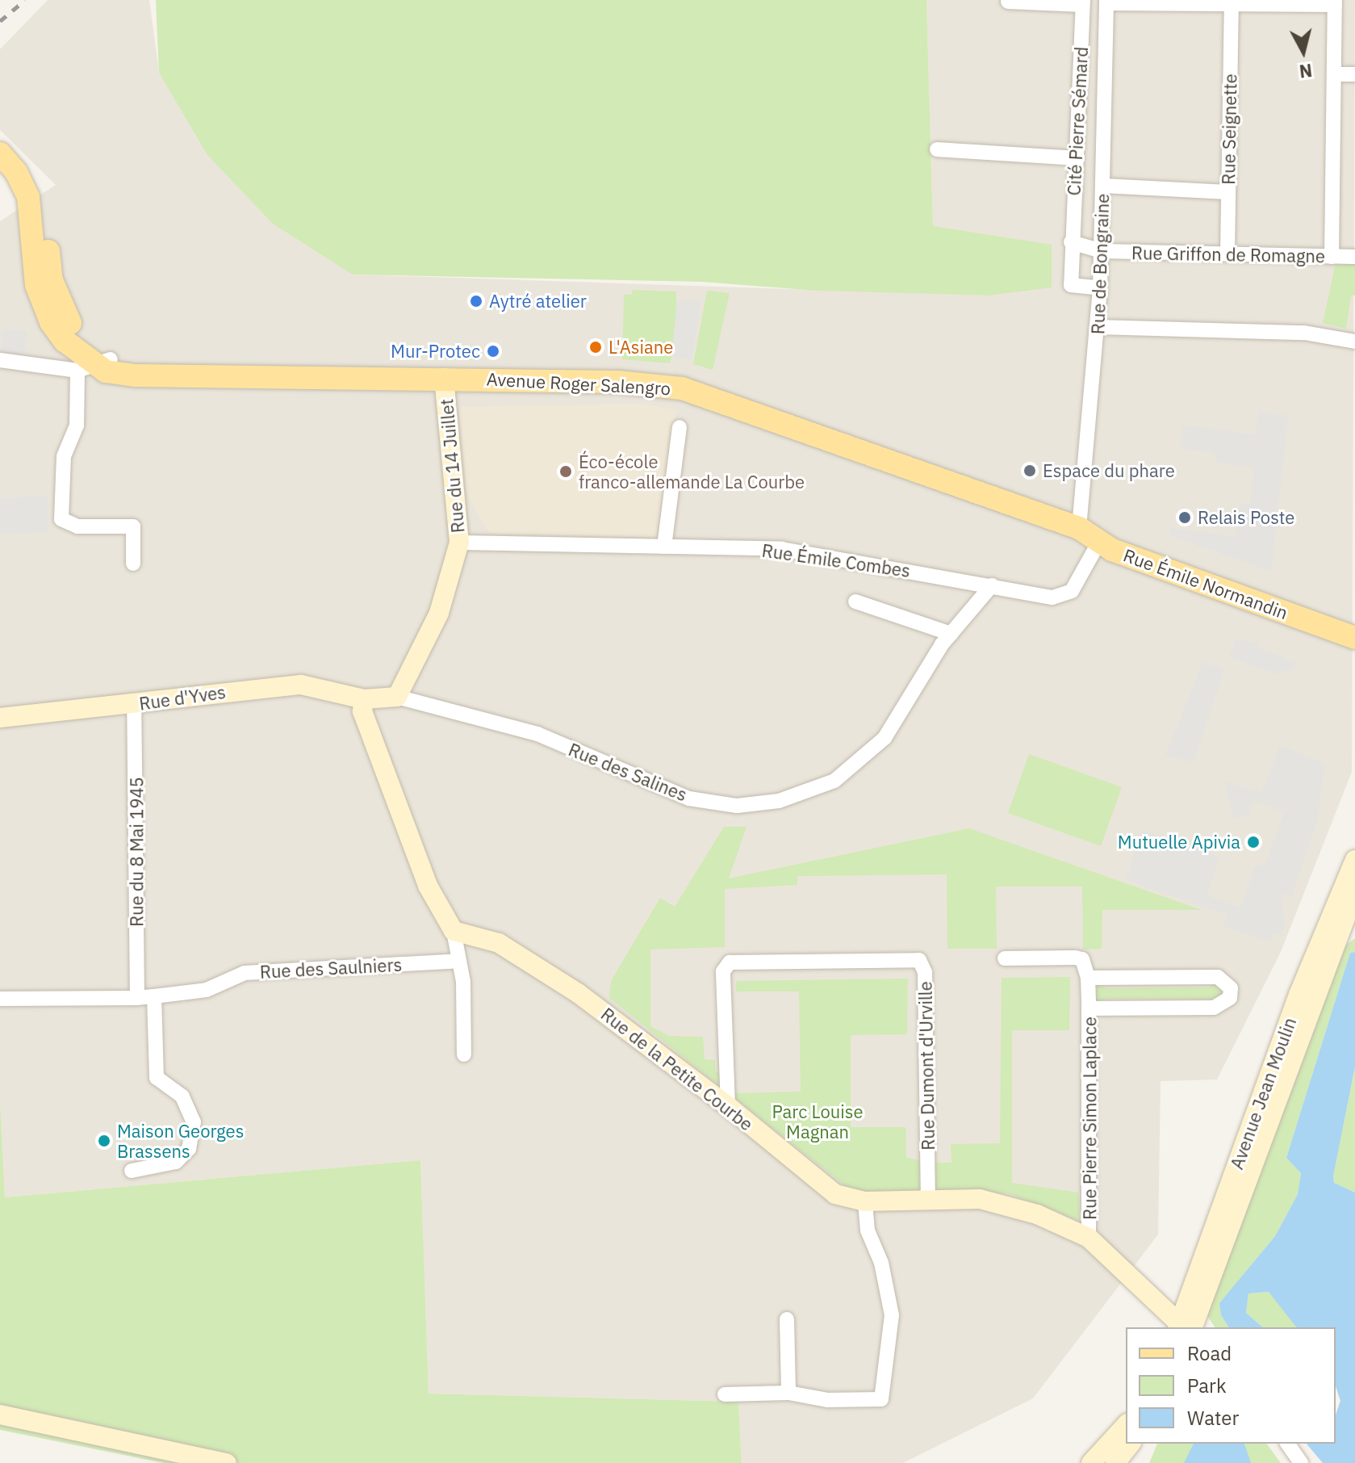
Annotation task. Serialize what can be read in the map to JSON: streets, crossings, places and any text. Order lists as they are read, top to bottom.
{
  "streets": {
    "main road": ["Avenue Roger Salengro", "Rue Émile Normandin"],
    "street": [
      "Cité Pierre Sémard",
      "Rue Seignette",
      "Rue Griffon de Romagne",
      "Rue de Bongraine",
      "Rue du 14 Juillet",
      "Rue Émile Combes",
      "Rue d'Yves",
      "Rue des Salines",
      "Rue du 8 Mai 1945",
      "Rue des Saulniers",
      "Rue Dumont d'Urville",
      "Rue de la Petite Courbe",
      "Avenue Jean Moulin",
      "Rue Pierre Simon Laplace"
    ]
  },
  "crossings": [
    ["Cité Pierre Sémard", "Rue Griffon de Romagne"],
    ["Cité Pierre Sémard", "Rue de Bongraine"],
    ["Rue Seignette", "Rue Griffon de Romagne"],
    ["Rue Griffon de Romagne", "Rue de Bongraine"],
    ["Rue de Bongraine", "Avenue Roger Salengro"],
    ["Rue de Bongraine", "Rue Émile Combes"],
    ["Rue de Bongraine", "Rue Émile Normandin"],
    ["Avenue Roger Salengro", "Rue du 14 Juillet"],
    ["Avenue Roger Salengro", "Rue Émile Combes"],
    ["Avenue Roger Salengro", "Rue Émile Normandin"],
    ["Rue du 14 Juillet", "Rue Émile Combes"],
    ["Rue du 14 Juillet", "Rue des Salines"],
    ["Rue Émile Combes", "Rue Émile Normandin"],
    ["Rue Émile Combes", "Rue des Salines"],
    ["Rue d'Yves", "Rue des Salines"],
    ["Rue d'Yves", "Rue du 8 Mai 1945"],
    ["Rue Dumont d'Urville", "Rue de la Petite Courbe"],
    ["Rue de la Petite Courbe", "Avenue Jean Moulin"],
    ["Rue de la Petite Courbe", "Rue Pierre Simon Laplace"]
  ],
  "parks": ["Parc Louise Magnan"],
  "places": [
    "Aytré atelier",
    "L'Asiane",
    "Mur-Protec",
    "Espace du phare",
    "Éco-école franco-allemande La Courbe",
    "Relais Poste",
    "Mutuelle Apivia",
    "Maison Georges Brassens"
  ],
  "legend": ["Road", "Park", "Water"],
  "north": "bottom"
}
